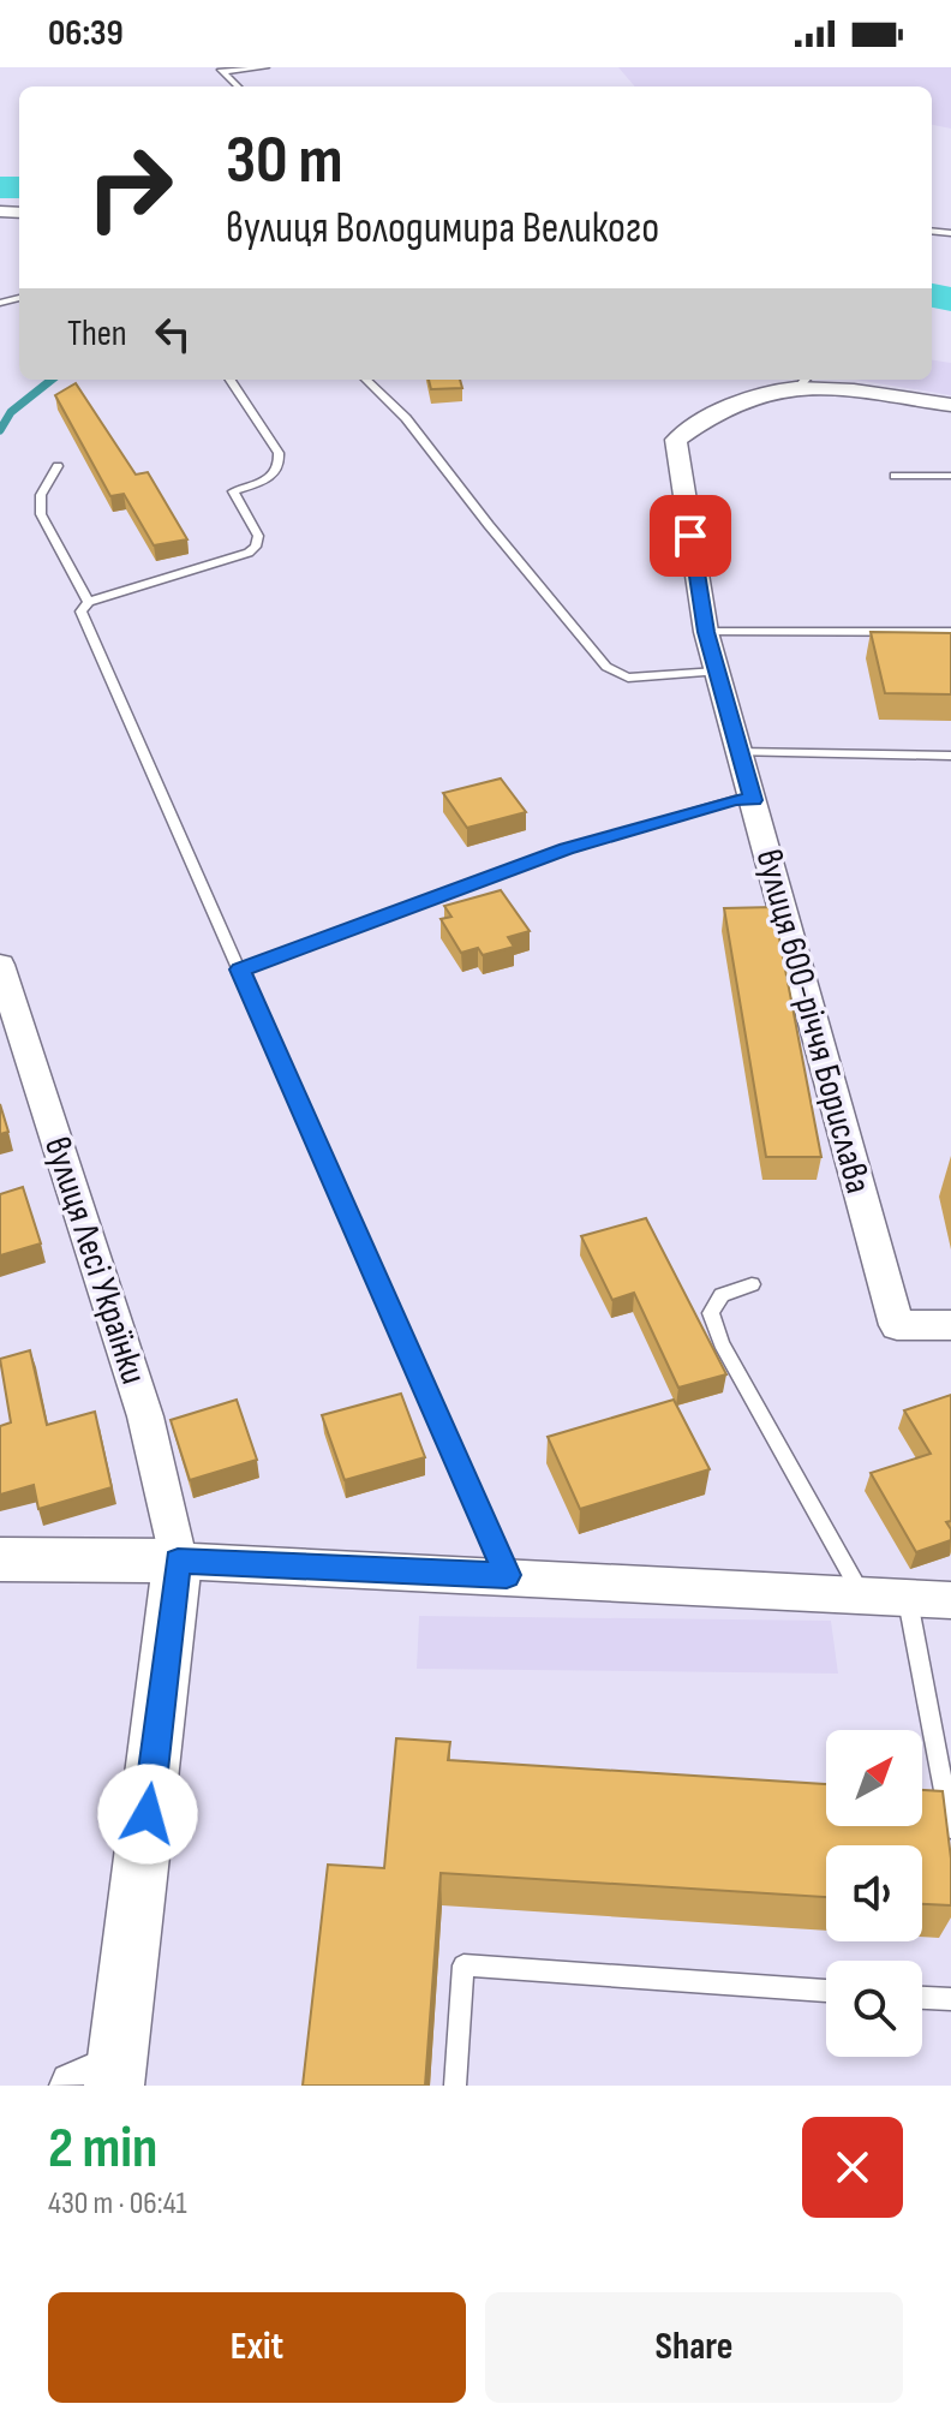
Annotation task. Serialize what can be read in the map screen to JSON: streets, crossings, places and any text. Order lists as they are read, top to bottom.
{
  "streets": {
    "street": ["вулиця 600-річчя Борислава", "вулиця Лесі Українки"]
  },
  "north": "top right",
  "page": {
    "status": "06:39",
    "turn": ["30 m", "вулиця Володимира Великого"],
    "then": "Then",
    "heading": ["2 min", "430 m · 06:41"],
    "buttons": ["Exit", "Share"]
  }
}
